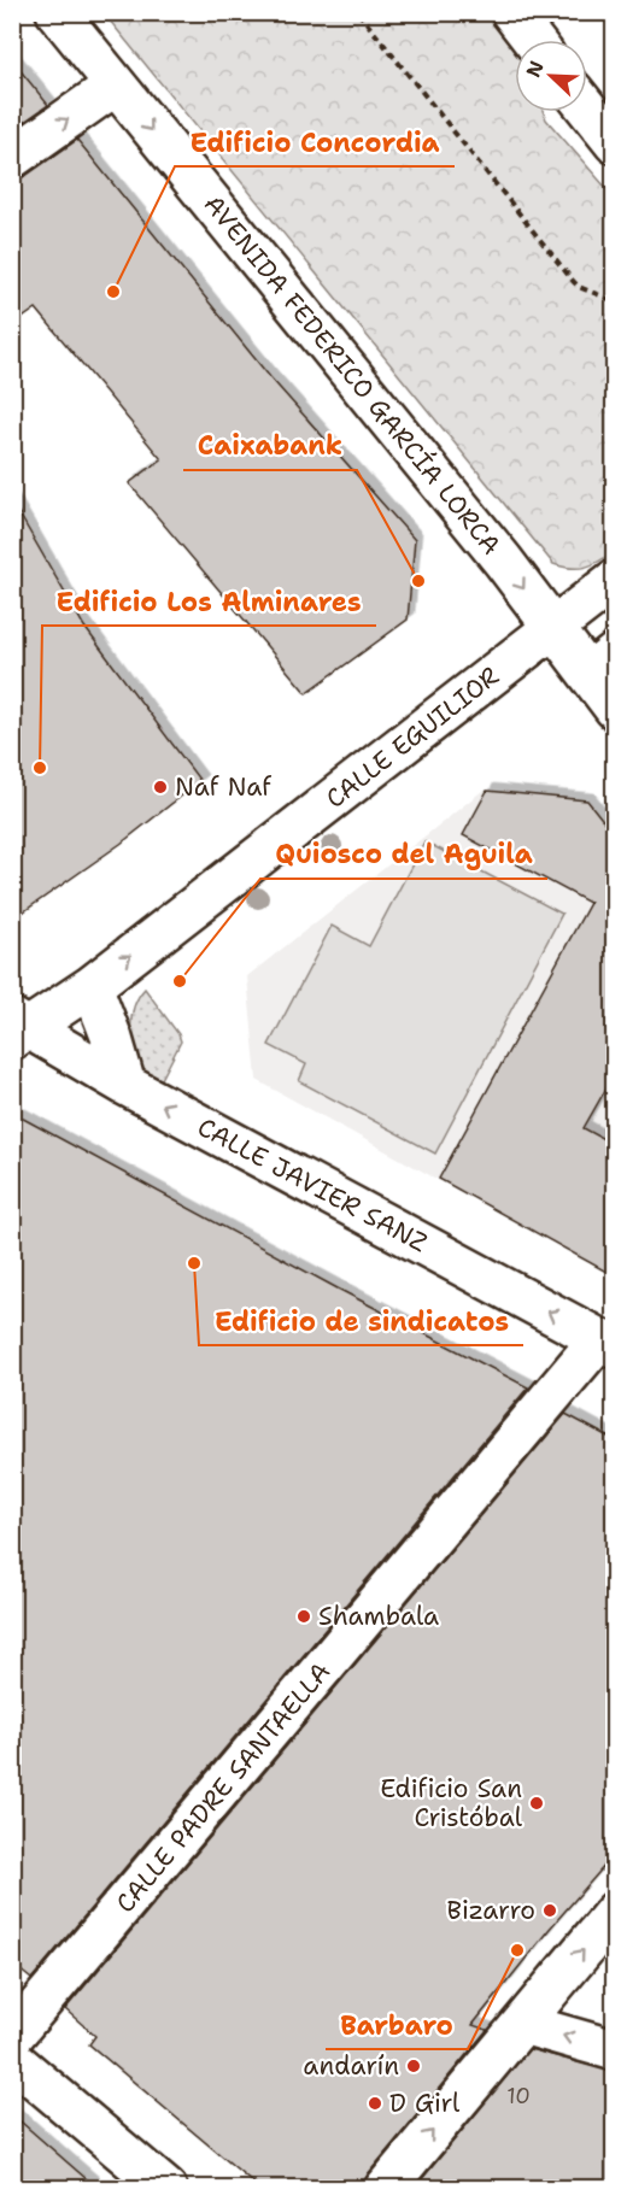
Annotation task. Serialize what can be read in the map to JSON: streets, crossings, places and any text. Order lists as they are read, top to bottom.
{
  "streets": {
    "street": [
      "AVENIDA FEDERICO GARCÍA LORCA",
      "CALLE EGUILIOR",
      "CALLE JAVIER SANZ",
      "CALLE PADRE SANTAELLA"
    ]
  },
  "crossings": [
    ["AVENIDA FEDERICO GARCÍA LORCA", "CALLE EGUILIOR"],
    ["CALLE EGUILIOR", "CALLE JAVIER SANZ"],
    ["CALLE JAVIER SANZ", "CALLE PADRE SANTAELLA"]
  ],
  "one_way": ["AVENIDA FEDERICO GARCÍA LORCA", "CALLE EGUILIOR", "CALLE JAVIER SANZ"],
  "places": [
    "Edificio Concordia",
    "Caixabank",
    "Edificio Los Alminares",
    "Naf Naf",
    "Quiosco del Aguila",
    "Edificio de sindicatos",
    "Shambala",
    "Edificio San Cristóbal",
    "Bizarro",
    "Barbaro",
    "andarín",
    "D Girl"
  ],
  "house_numbers": ["10"],
  "north": "top left"
}
